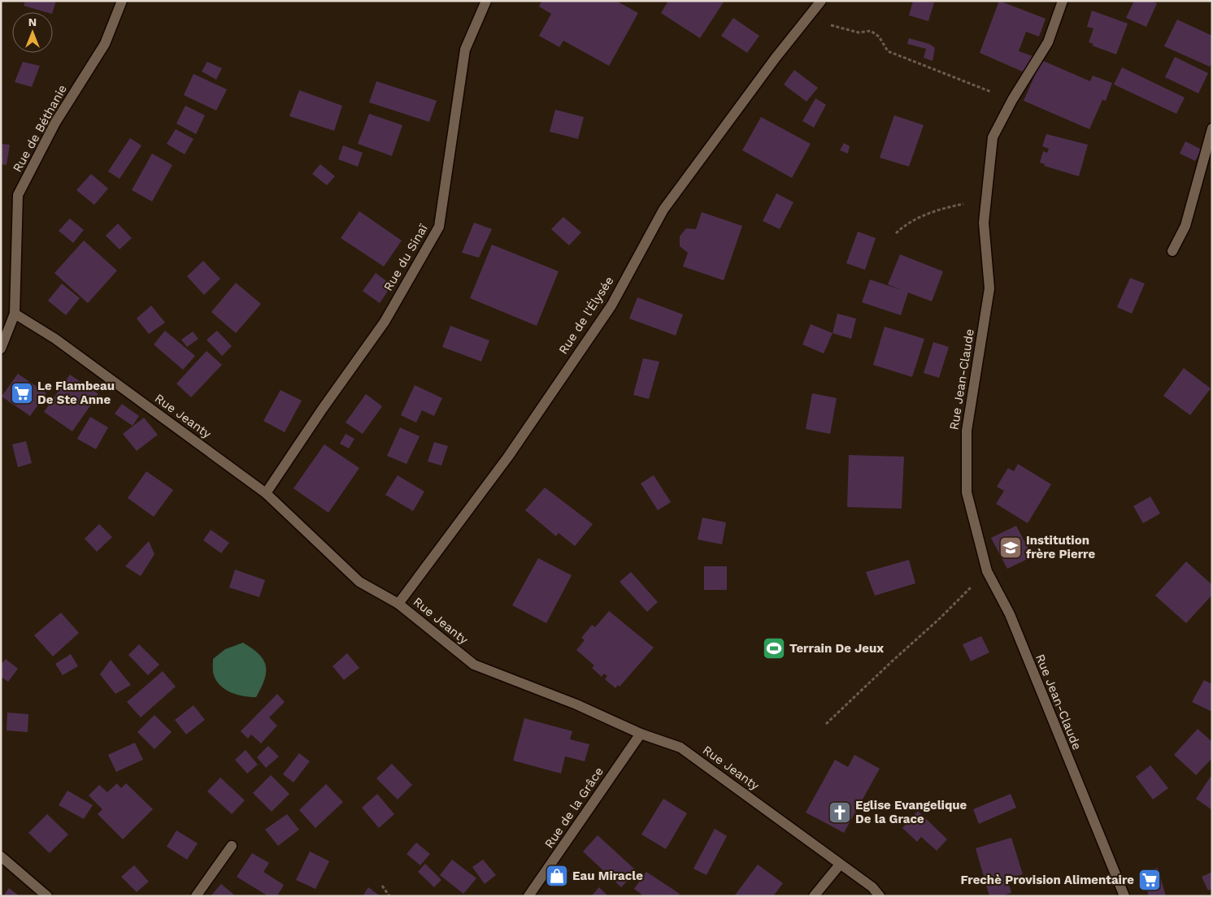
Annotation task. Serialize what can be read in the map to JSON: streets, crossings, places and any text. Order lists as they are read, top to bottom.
{
  "streets": {
    "street": [
      "Rue de Béthanie",
      "Rue du Sinaï",
      "Rue de l'Élysée",
      "Rue Jean-Claude",
      "Rue Jeanty",
      "Rue de la Grâce"
    ]
  },
  "crossings": [
    ["Rue de Béthanie", "Rue Jeanty"],
    ["Rue du Sinaï", "Rue Jeanty"],
    ["Rue de l'Élysée", "Rue Jeanty"],
    ["Rue Jeanty", "Rue de la Grâce"]
  ],
  "places": {
    "supermarket": ["Le Flambeau De Ste Anne", "Frechè Provision Alimentaire"],
    "school or university": ["Institution frère Pierre"],
    "sports": ["Terrain De Jeux"],
    "church": ["Eglise Evangelique De la Grace"],
    "shop": ["Eau Miracle"]
  },
  "north": "top"
}
